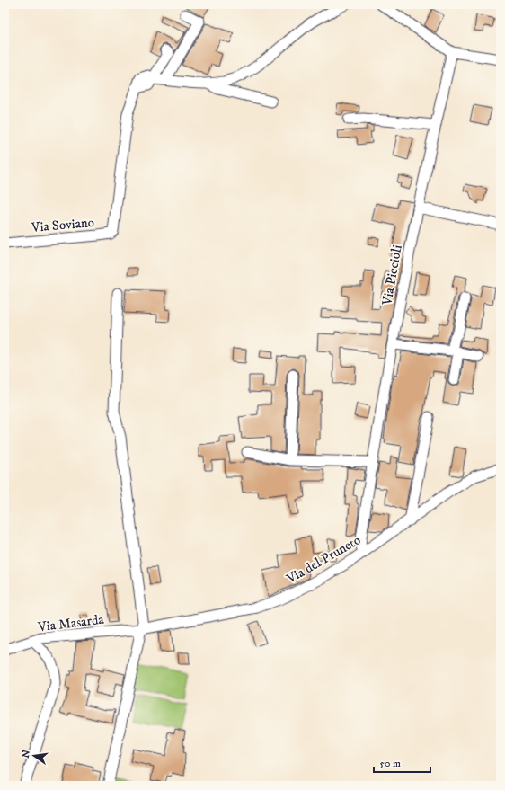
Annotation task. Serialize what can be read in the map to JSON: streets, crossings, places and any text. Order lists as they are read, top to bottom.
{
  "streets": {
    "street": [
      "Via Soviano",
      "Via Piccioli",
      "Via del Pruneto",
      "Via Masarda"
    ]
  },
  "crossings": [
    ["Via Piccioli", "Via del Pruneto"],
    ["Via del Pruneto", "Via Masarda"]
  ],
  "scale_bar": "50 m",
  "north": "left"
}
